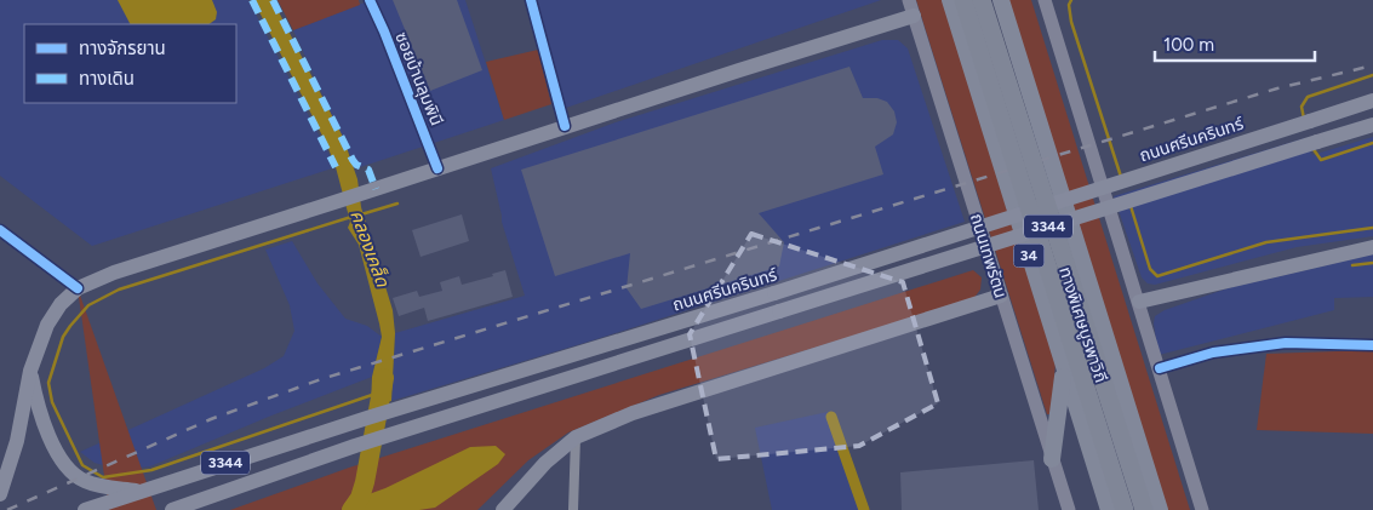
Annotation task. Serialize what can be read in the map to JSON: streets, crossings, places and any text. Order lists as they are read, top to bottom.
{
  "streets": {
    "highway": ["34", "ทางพิเศษบูรพาวิถี"],
    "main road": ["ถนนศรีนครินทร์", "3344", "ถนนเทพรัตน"],
    "street": ["ซอยบ้านลุมพินี"]
  },
  "water": ["คลองเคล็ด"],
  "legend": ["ทางจักรยาน", "ทางเดิน"],
  "scale_bar": "100 m"
}
